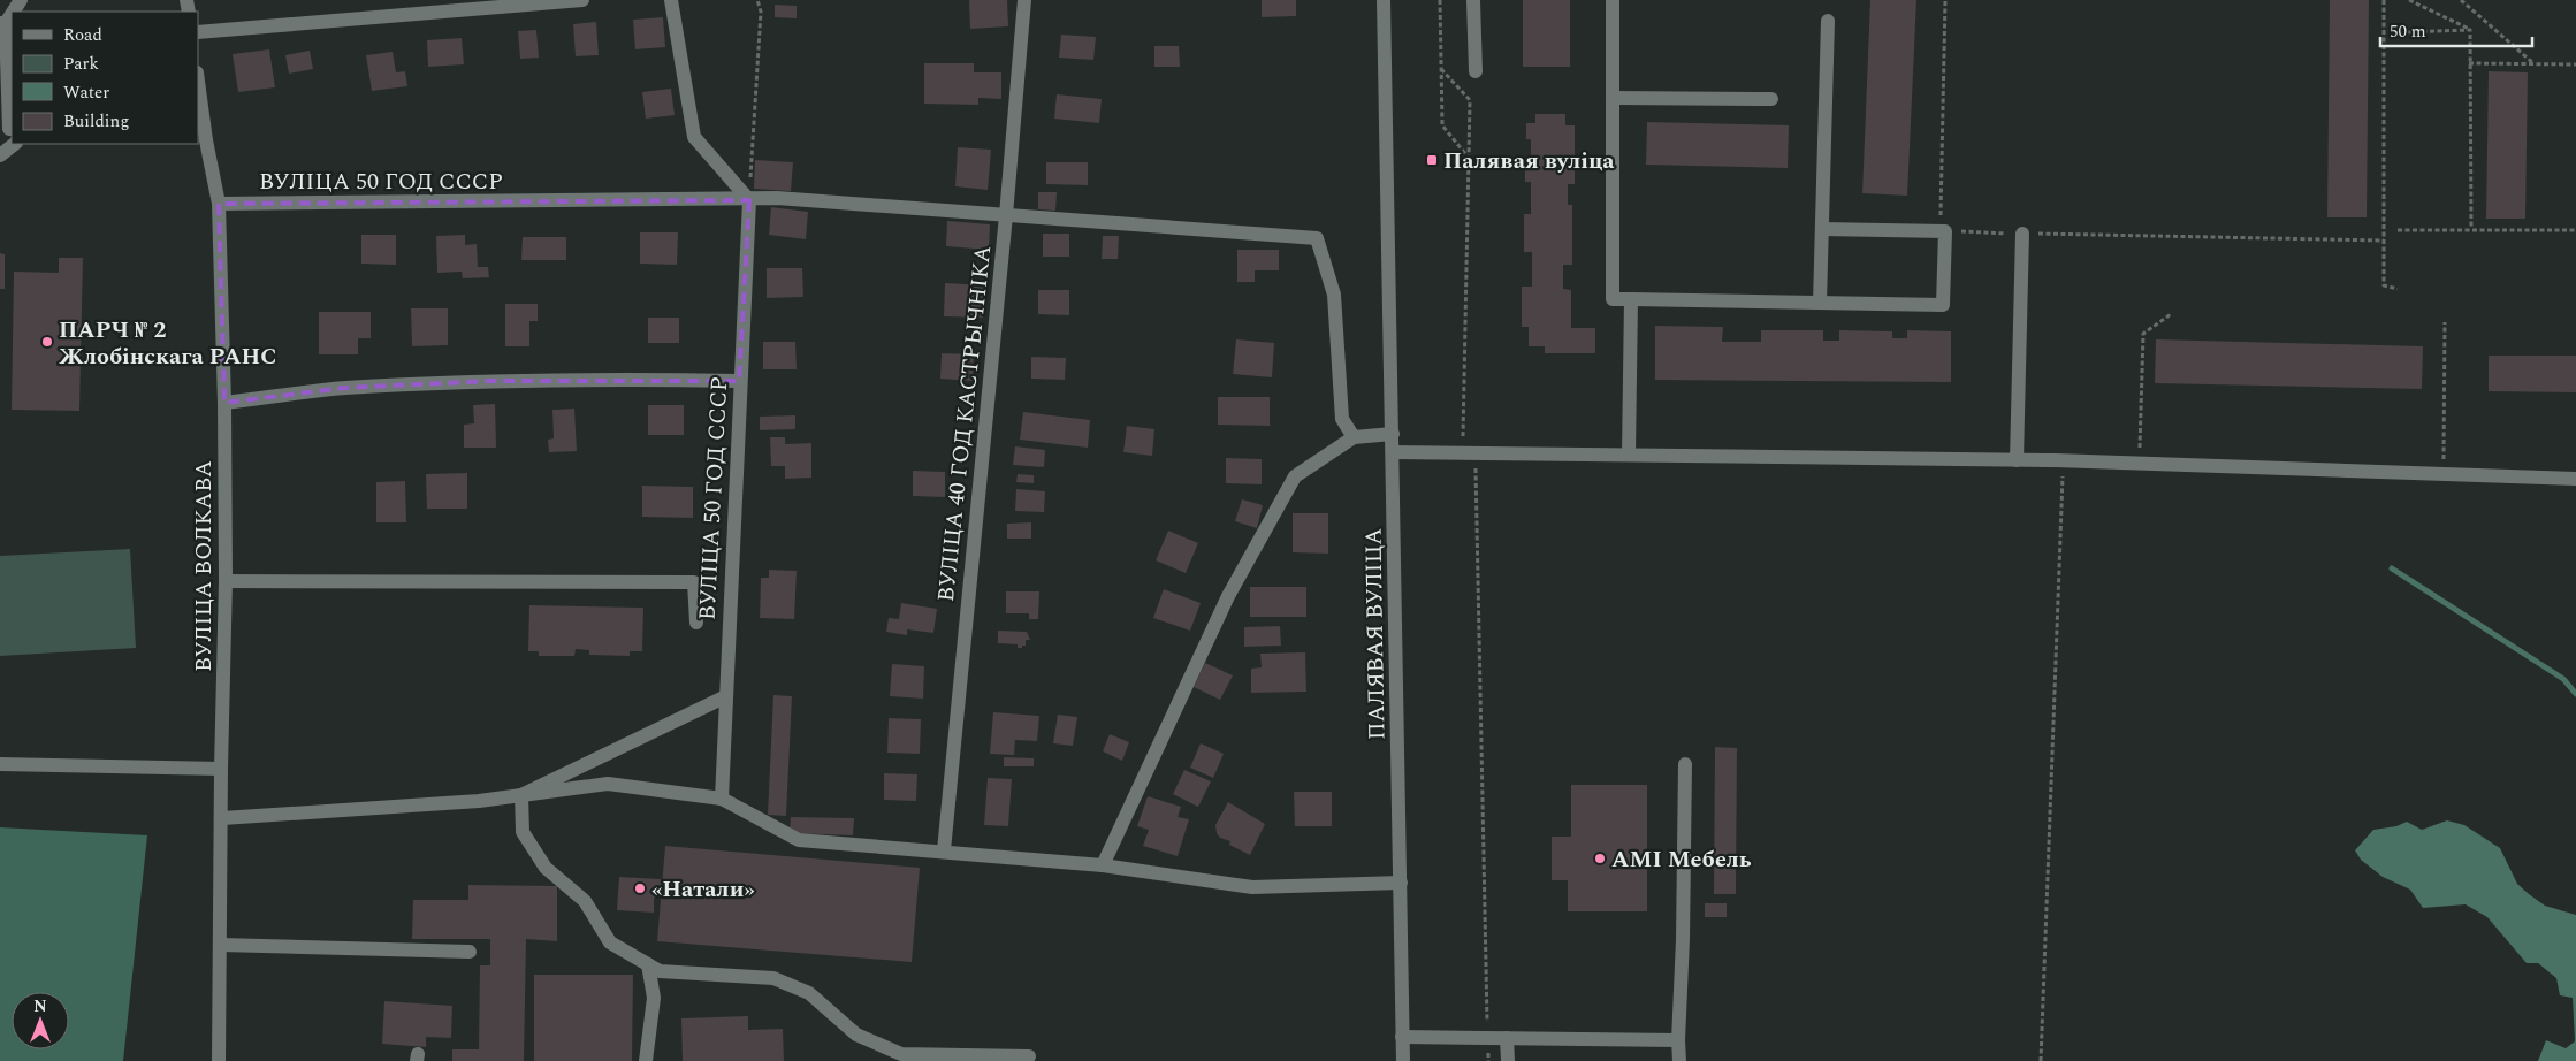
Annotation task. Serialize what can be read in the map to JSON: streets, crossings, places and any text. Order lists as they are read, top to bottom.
{
  "streets": {
    "street": [
      "ВУЛІЦА 50 ГОД СССР",
      "ВУЛІЦА 40 ГОД КАСТРЫЧНІКА",
      "ВУЛІЦА ВОЛКАВА",
      "ПАЛЯВАЯ ВУЛІЦА"
    ]
  },
  "crossings": [
    ["ВУЛІЦА 50 ГОД СССР", "ВУЛІЦА ВОЛКАВА"]
  ],
  "places": {
    "transit": ["Палявая вуліца"],
    "other": ["ПАРЧ № 2 Жлобінскага РАНС", "AMI Мебель", "«Натали»"]
  },
  "legend": [
    "Road",
    "Park",
    "Water",
    "Building"
  ],
  "scale_bar": "50 m",
  "north": "top"
}
